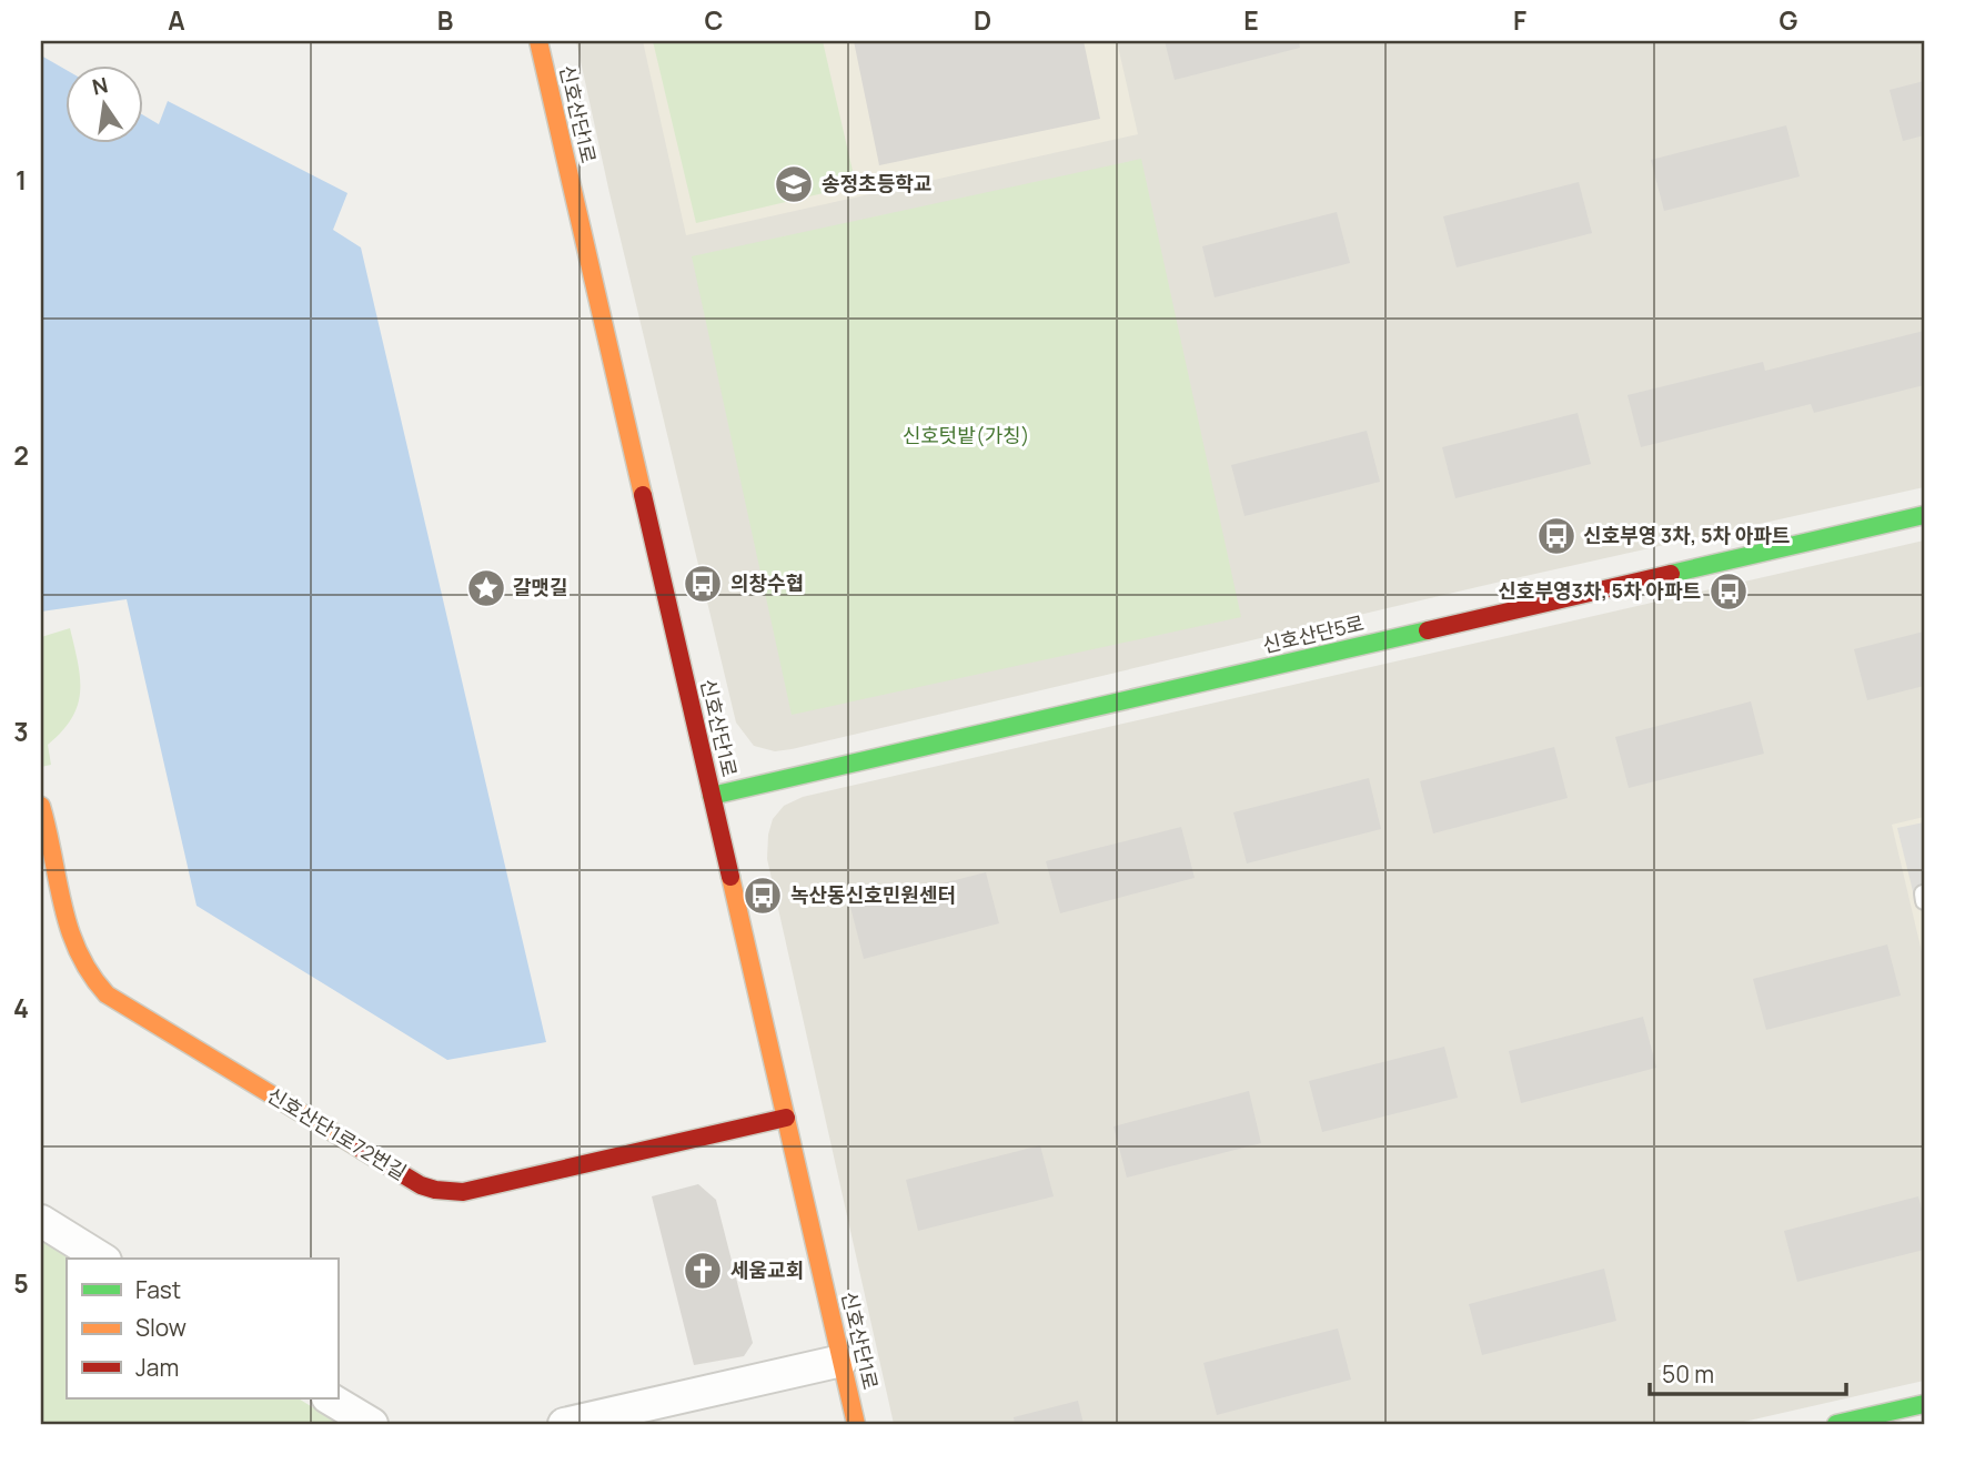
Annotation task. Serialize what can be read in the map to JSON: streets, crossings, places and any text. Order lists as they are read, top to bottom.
{
  "streets": {
    "main road": ["신호산단1로", "신호산단5로", "신호산단1로72번길"]
  },
  "crossings": [
    ["신호산단1로", "신호산단5로"],
    ["신호산단1로", "신호산단1로72번길"]
  ],
  "parks": ["신호텃밭(가칭)"],
  "places": {
    "school or university": ["송정초등학교"],
    "bus stop": [
      "신호부영 3차, 5차 아파트",
      "의창수협",
      "신호부영3차, 5차 아파트",
      "녹산동신호민원센터"
    ],
    "place": ["갈맷길"],
    "church": ["세움교회"]
  },
  "legend": ["Fast", "Slow", "Jam"],
  "scale_bar": "50 m",
  "north": "top",
  "grid": {
    "columns": [
      "A",
      "B",
      "C",
      "D",
      "E",
      "F",
      "G"
    ],
    "rows": [
      "1",
      "2",
      "3",
      "4",
      "5"
    ]
  }
}
